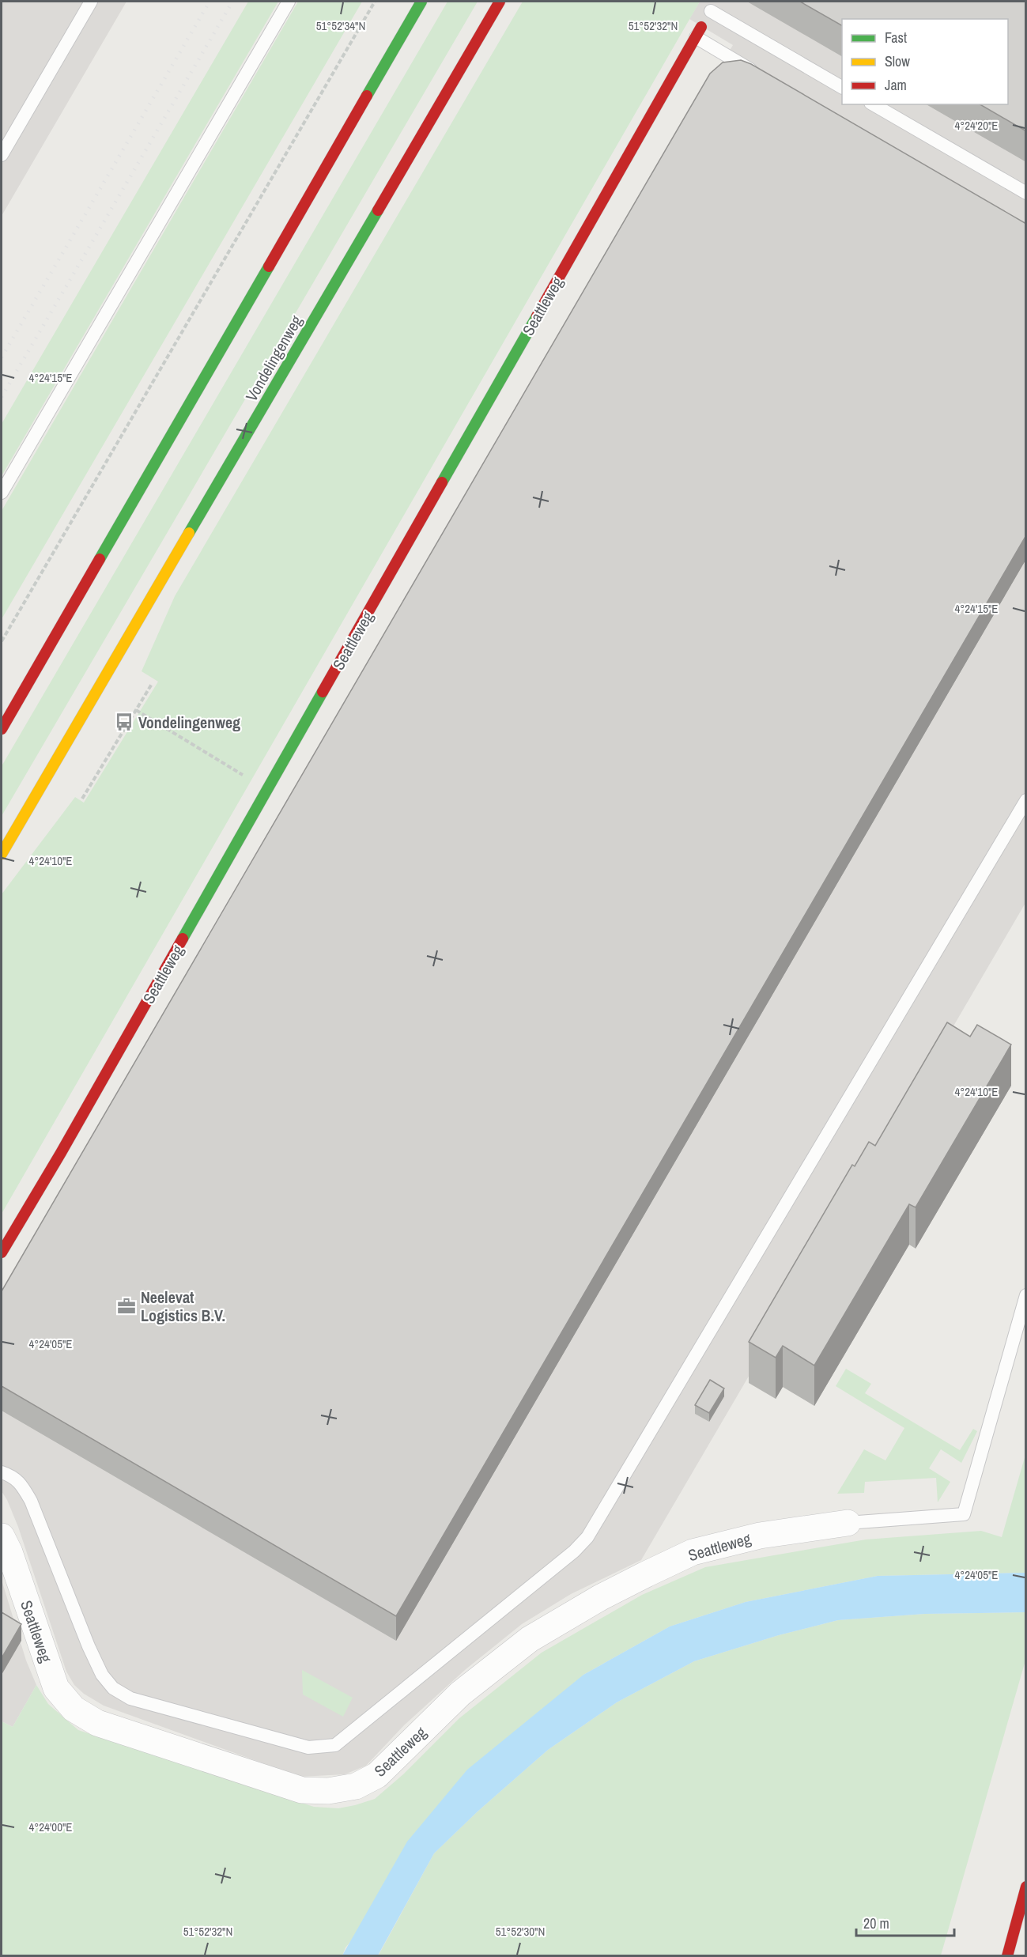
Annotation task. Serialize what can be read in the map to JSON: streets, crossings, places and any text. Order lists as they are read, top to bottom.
{
  "streets": {
    "main road": ["Seattleweg", "Vondelingenweg"]
  },
  "places": {
    "bus stop": ["Vondelingenweg"],
    "office": ["Neelevat Logistics B.V."]
  },
  "legend": ["Fast", "Slow", "Jam"],
  "scale_bar": "20 m",
  "coordinates": [
    "51°52'34\"N",
    "51°52'32\"N",
    "4°24'20\"E",
    "4°24'15\"E",
    "4°24'10\"E",
    "4°24'05\"E",
    "4°24'00\"E",
    "51°52'30\"N"
  ]
}
